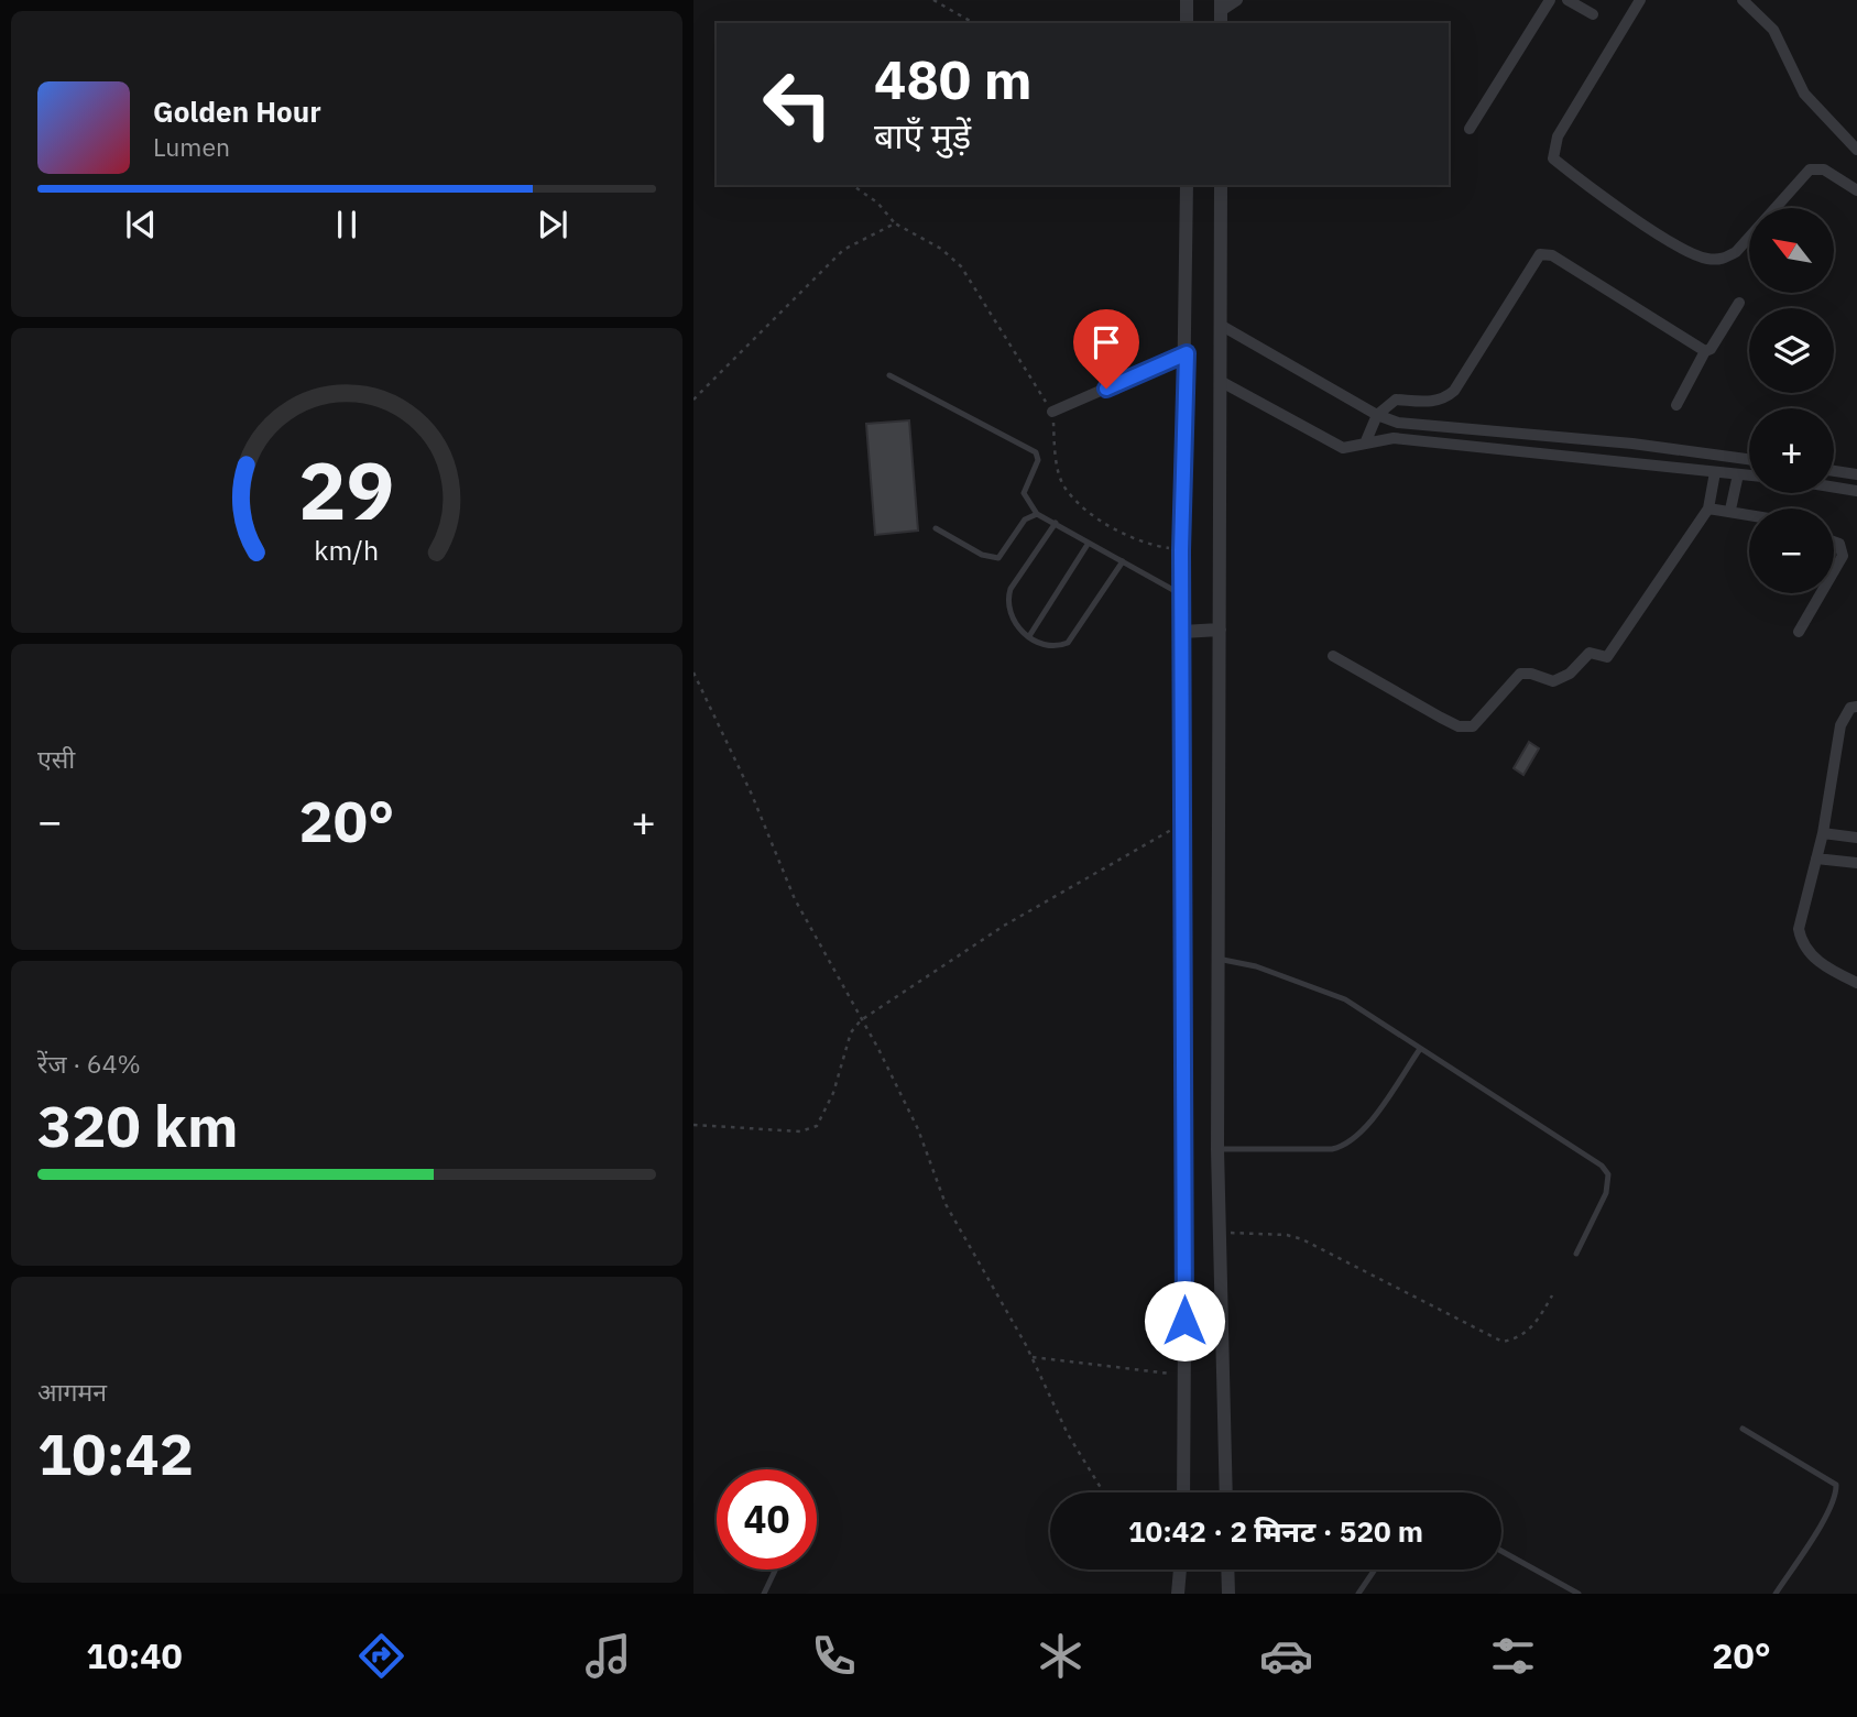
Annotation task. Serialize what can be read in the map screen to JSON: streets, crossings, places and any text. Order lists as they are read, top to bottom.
{
  "north": "top left",
  "page": {
    "turn": ["480 m", "बाएँ मुड़ें"],
    "song": ["Golden Hour", "Lumen"],
    "map_buttons": ["+", "−"],
    "tile": [
      "एसी",
      ["रेंज · 64%", "320 km"],
      ["आगमन", "10:42"]
    ],
    "heat": ["−", "20°", "+"],
    "limit": "40",
    "trip": "10:42 · 2 मिनट · 520 m",
    "tabs": ["10:40", "20°"],
    "gauge": ["29", "km/h"]
  }
}
